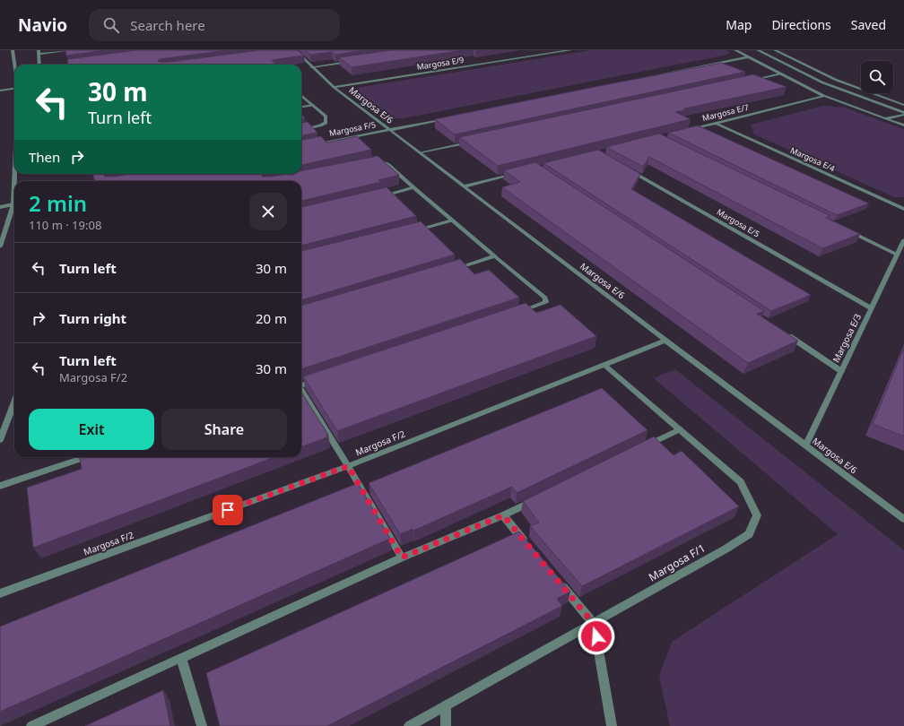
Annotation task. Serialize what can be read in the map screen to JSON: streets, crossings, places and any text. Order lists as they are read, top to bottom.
{
  "streets": {
    "street": [
      "Margosa E/9",
      "Margosa E/6",
      "Margosa E/7",
      "Margosa F/5",
      "Margosa E/4",
      "Margosa E/5",
      "Margosa E/3",
      "Margosa F/2",
      "Margosa F/1"
    ]
  },
  "crossings": [
    ["Margosa E/9", "Margosa E/6"],
    ["Margosa E/6", "Margosa F/5"],
    ["Margosa E/6", "Margosa E/3"],
    ["Margosa E/6", "Margosa F/2"],
    ["Margosa E/7", "Margosa E/4"],
    ["Margosa E/5", "Margosa E/3"],
    ["Margosa F/2", "Margosa F/1"]
  ],
  "page": {
    "header": "Navio",
    "search": "Search here",
    "nav": ["Map", "Directions", "Saved"],
    "turn": ["30 m", "Turn left"],
    "then": "Then",
    "heading": ["2 min", "110 m · 19:08"],
    "list": [
      {
        "name": "Turn left",
        "value": "30 m"
      },
      {
        "name": "Turn right",
        "value": "20 m"
      },
      {
        "name": "Turn left",
        "note": "Margosa F/2",
        "value": "30 m"
      }
    ],
    "buttons": ["Exit", "Share"]
  }
}
